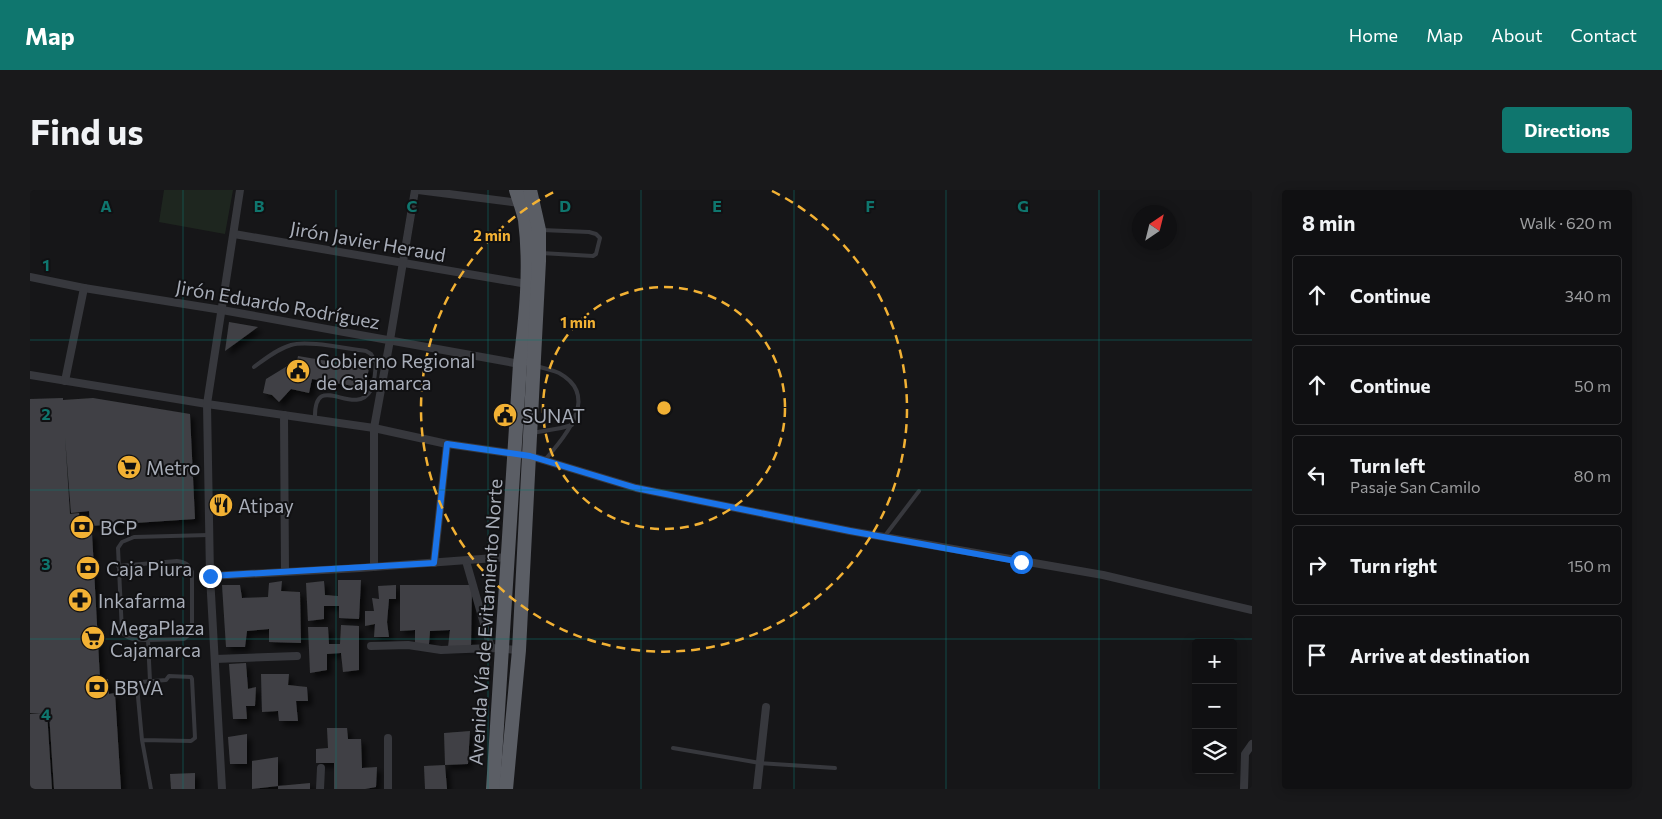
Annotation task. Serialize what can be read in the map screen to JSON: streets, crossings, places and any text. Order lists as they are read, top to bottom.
{
  "streets": {
    "highway": ["Avenida Vía de Evitamiento Norte"],
    "street": ["Jirón Javier Heraud", "Jirón Eduardo Rodríguez"]
  },
  "crossings": [
    ["Jirón Javier Heraud", "Avenida Vía de Evitamiento Norte"],
    ["Jirón Eduardo Rodríguez", "Avenida Vía de Evitamiento Norte"]
  ],
  "places": {
    "public building": ["Gobierno Regional de Cajamarca", "SUNAT"],
    "supermarket": ["Metro", "MegaPlaza Cajamarca"],
    "restaurant": ["Atipay"],
    "bank": ["BCP", "Caja Piura", "BBVA"],
    "pharmacy": ["Inkafarma"]
  },
  "north": "top right",
  "page": {
    "header": "Map",
    "nav": [
      "Home",
      "Map",
      "About",
      "Contact"
    ],
    "buttons": "Directions",
    "title": "Find us",
    "heading": ["8 min", "Walk · 620 m"],
    "list": [
      ["Continue", "340 m"],
      ["Continue", "50 m"],
      ["Turn left", "Pasaje San Camilo", "80 m"],
      ["Turn right", "150 m"],
      "Arrive at destination"
    ],
    "map_buttons": ["+", "−"]
  },
  "grid": {
    "columns": [
      "A",
      "B",
      "C",
      "D",
      "E",
      "F",
      "G"
    ],
    "rows": [
      "1",
      "2",
      "3",
      "4"
    ]
  },
  "rings": ["2 min", "1 min"]
}
